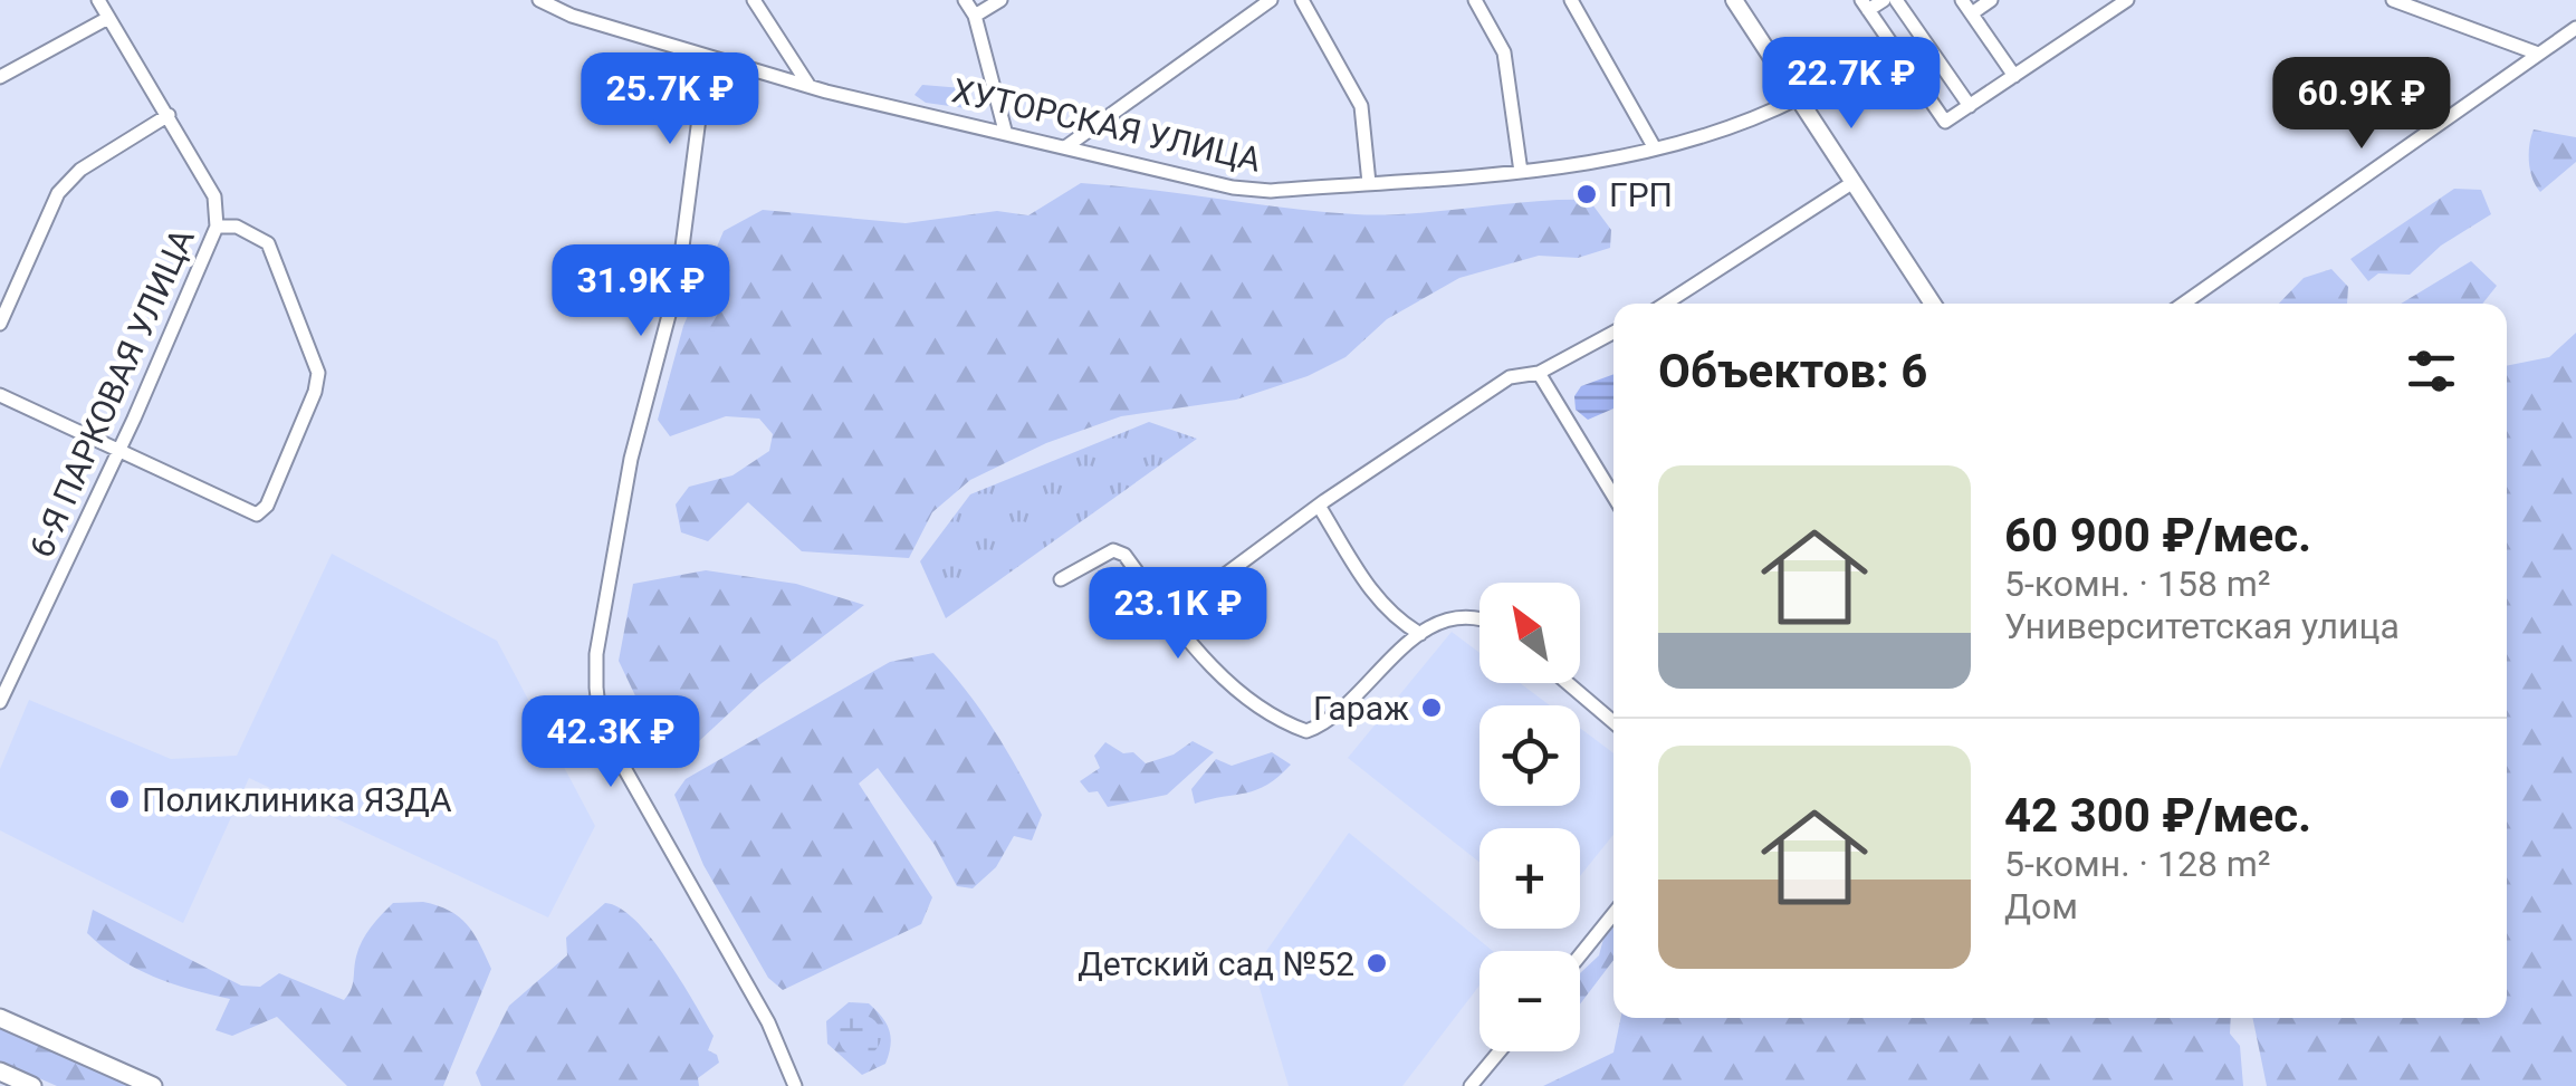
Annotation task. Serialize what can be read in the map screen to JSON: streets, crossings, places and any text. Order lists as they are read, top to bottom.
{
  "streets": {
    "street": ["ХУТОРСКАЯ УЛИЦА", "6-Я ПАРКОВАЯ УЛИЦА"]
  },
  "places": [
    "ГРП",
    "Гараж",
    "Поликлиника ЯЗДА",
    "Детский сад №52"
  ],
  "north": "top left",
  "page": {
    "price": [
      "22.7K ₽",
      "25.7K ₽",
      "60.9K ₽",
      "31.9K ₽",
      "23.1K ₽",
      "42.3K ₽"
    ],
    "heading": "Объектов: 6",
    "list": [
      {
        "name": "60 900 ₽/мес.",
        "note": "5-комн. · 158 m² · Университетская улица"
      },
      {
        "name": "42 300 ₽/мес.",
        "note": "5-комн. · 128 m² · Дом"
      }
    ],
    "map_buttons": ["+", "−"]
  }
}
